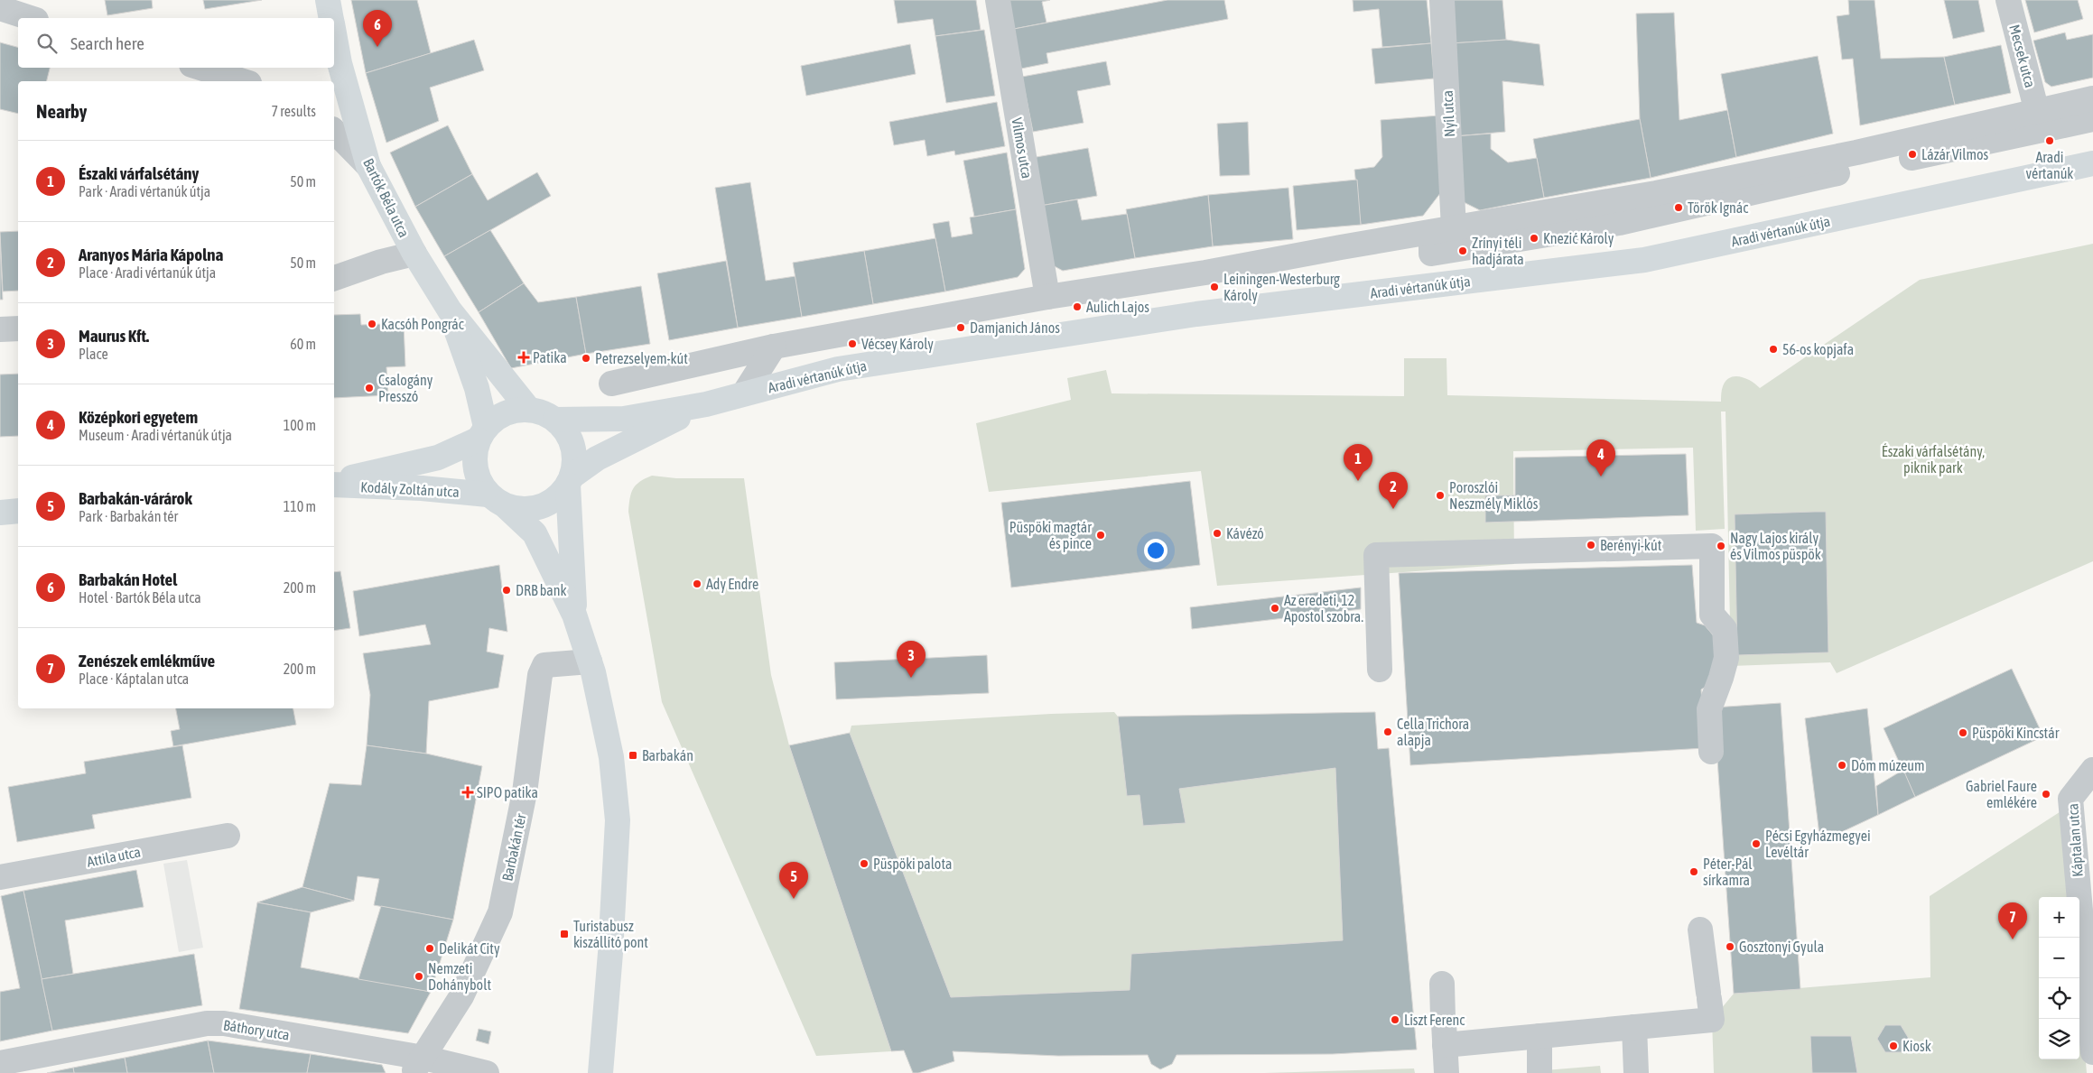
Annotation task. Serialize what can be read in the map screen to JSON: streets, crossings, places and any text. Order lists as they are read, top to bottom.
{
  "streets": {
    "street": [
      "Mecsek utca",
      "Nyíl utca",
      "Vilmos utca",
      "Bartók Béla utca",
      "Aradi vértanúk útja",
      "Kodály Zoltán utca",
      "Káptalan utca",
      "Barbakán tér",
      "Attila utca",
      "Báthory utca"
    ]
  },
  "crossings": [
    ["Bartók Béla utca", "Aradi vértanúk útja"],
    ["Bartók Béla utca", "Kodály Zoltán utca"],
    ["Aradi vértanúk útja", "Kodály Zoltán utca"],
    ["Barbakán tér", "Báthory utca"]
  ],
  "parks": ["Északi várfalsétány, piknik park"],
  "places": {
    "other": [
      "Aradi vértanúk",
      "Lázár Vilmos",
      "Török Ignác",
      "Knezić Károly",
      "Zrínyi téli hadjárata",
      "Leiningen-Westerburg Károly",
      "Aulich Lajos",
      "Kacsóh Pongrác",
      "Damjanich János",
      "Vécsey Károly",
      "56-os kopjafa",
      "Petrezselyem-kút",
      "Csalogány Presszó",
      "Poroszlói Neszmély Miklós",
      "Kávézó",
      "Püspöki magtár és pince",
      "Berényi-kút",
      "Nagy Lajos király és Vilmos püspök",
      "Ady Endre",
      "DRB bank",
      "Az eredeti, 12 Apostol szobra.",
      "Cella Trichora alapja",
      "Püspöki Kincstár",
      "Dóm múzeum",
      "Gabriel Faure emlékére",
      "Pécsi Egyházmegyei Levéltár",
      "Püspöki palota",
      "Péter-Pál sírkamra",
      "Gosztonyi Gyula",
      "Delikát City",
      "Nemzeti Dohánybolt",
      "Liszt Ferenc",
      "Kiosk"
    ],
    "health": ["Patika", "SIPO patika"],
    "transit": ["Barbakán", "Turistabusz kiszállító pont"]
  },
  "page": {
    "pins": [
      "6",
      "4",
      "1",
      "2",
      "3",
      "5",
      "7"
    ],
    "search": "Search here",
    "heading": ["Nearby", "7 results"],
    "list": [
      {
        "mark": "1",
        "name": "Északi várfalsétány",
        "note": "Park · Aradi vértanúk útja",
        "value": "50 m"
      },
      {
        "mark": "2",
        "name": "Aranyos Mária Kápolna",
        "note": "Place · Aradi vértanúk útja",
        "value": "50 m"
      },
      {
        "mark": "3",
        "name": "Maurus Kft.",
        "note": "Place",
        "value": "60 m"
      },
      {
        "mark": "4",
        "name": "Középkori egyetem",
        "note": "Museum · Aradi vértanúk útja",
        "value": "100 m"
      },
      {
        "mark": "5",
        "name": "Barbakán-várárok",
        "note": "Park · Barbakán tér",
        "value": "110 m"
      },
      {
        "mark": "6",
        "name": "Barbakán Hotel",
        "note": "Hotel · Bartók Béla utca",
        "value": "200 m"
      },
      {
        "mark": "7",
        "name": "Zenészek emlékműve",
        "note": "Place · Káptalan utca",
        "value": "200 m"
      }
    ],
    "map_buttons": ["+", "−"]
  }
}
